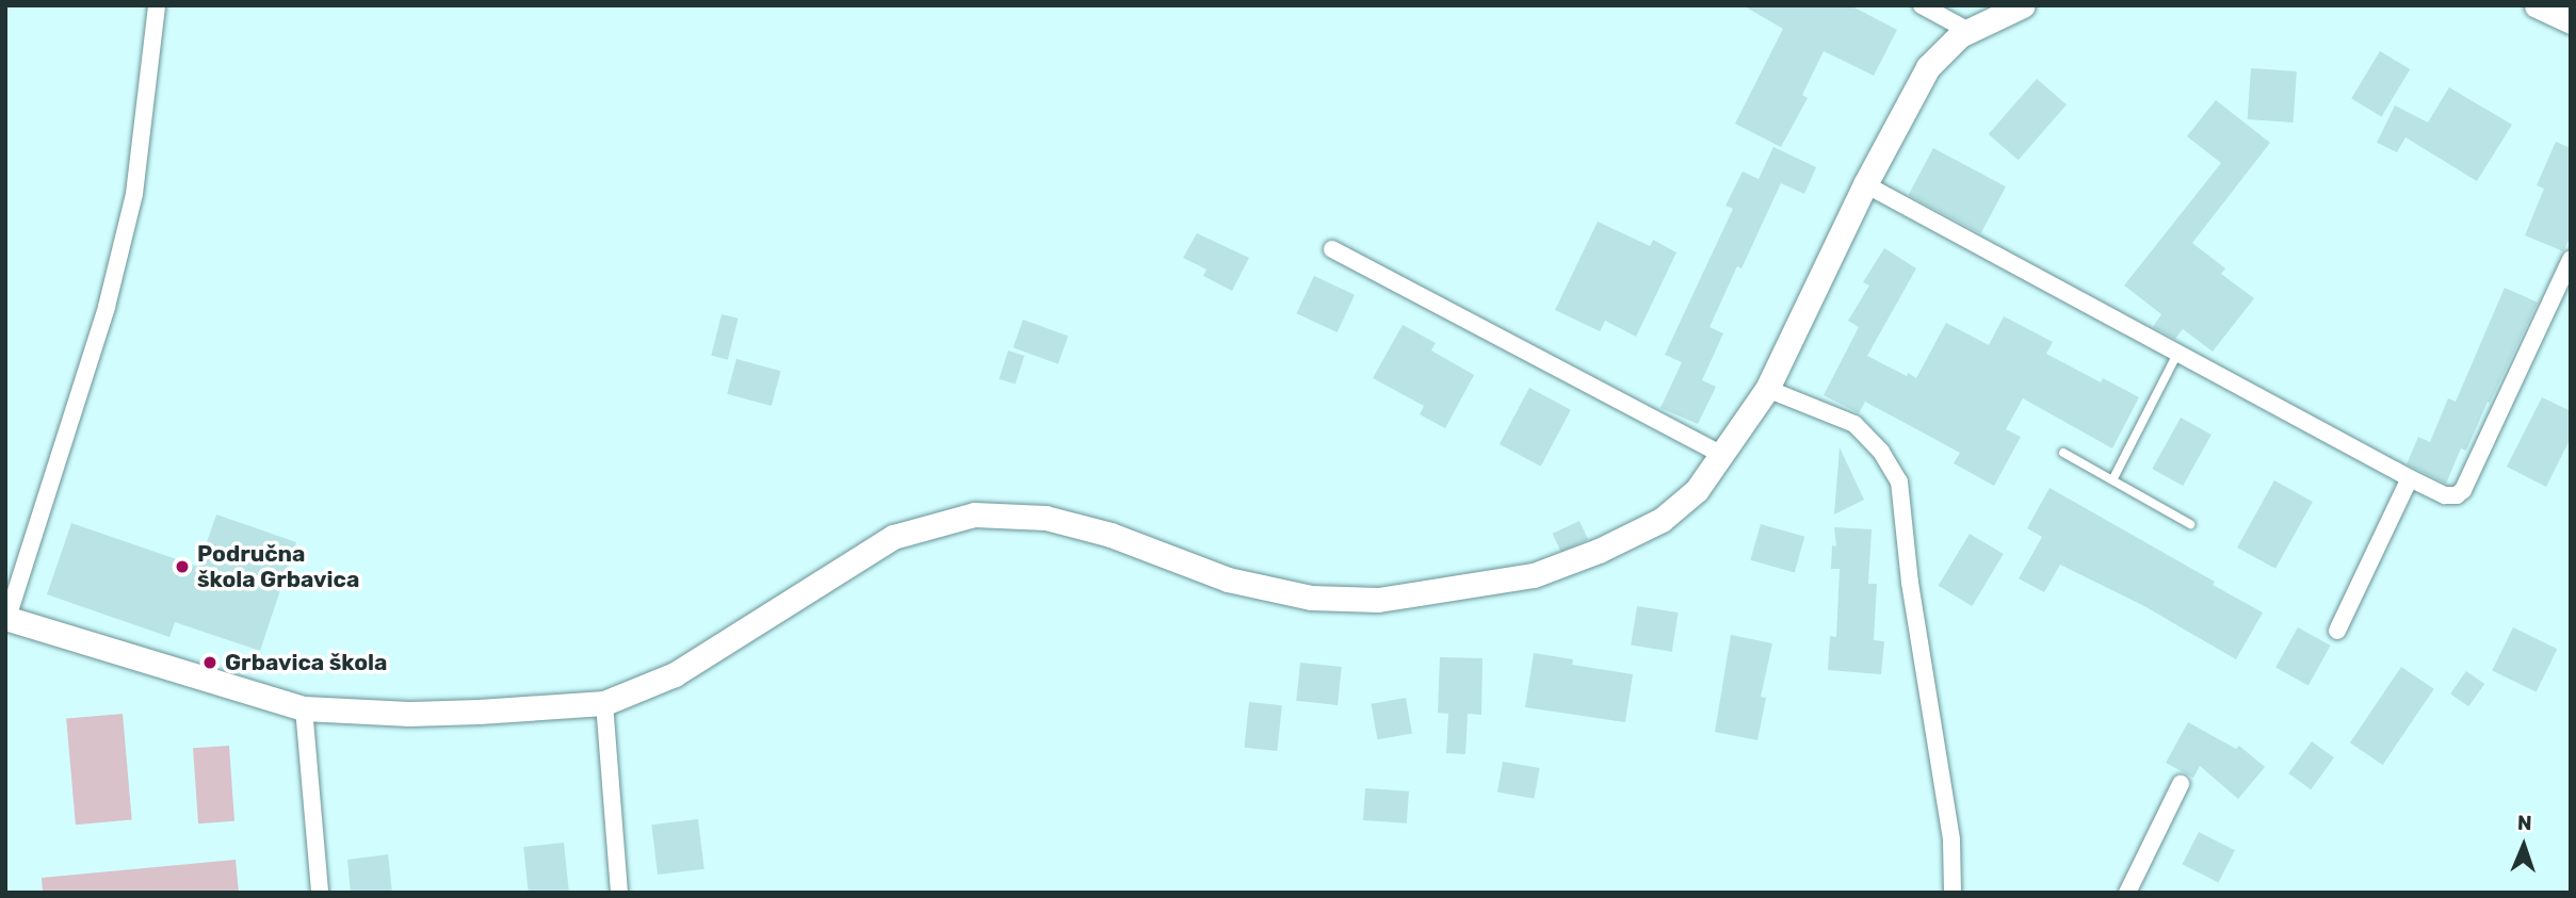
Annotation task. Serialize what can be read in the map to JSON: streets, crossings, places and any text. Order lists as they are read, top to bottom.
{
  "places": ["Područna škola Grbavica", "Grbavica škola"],
  "north": "top"
}
